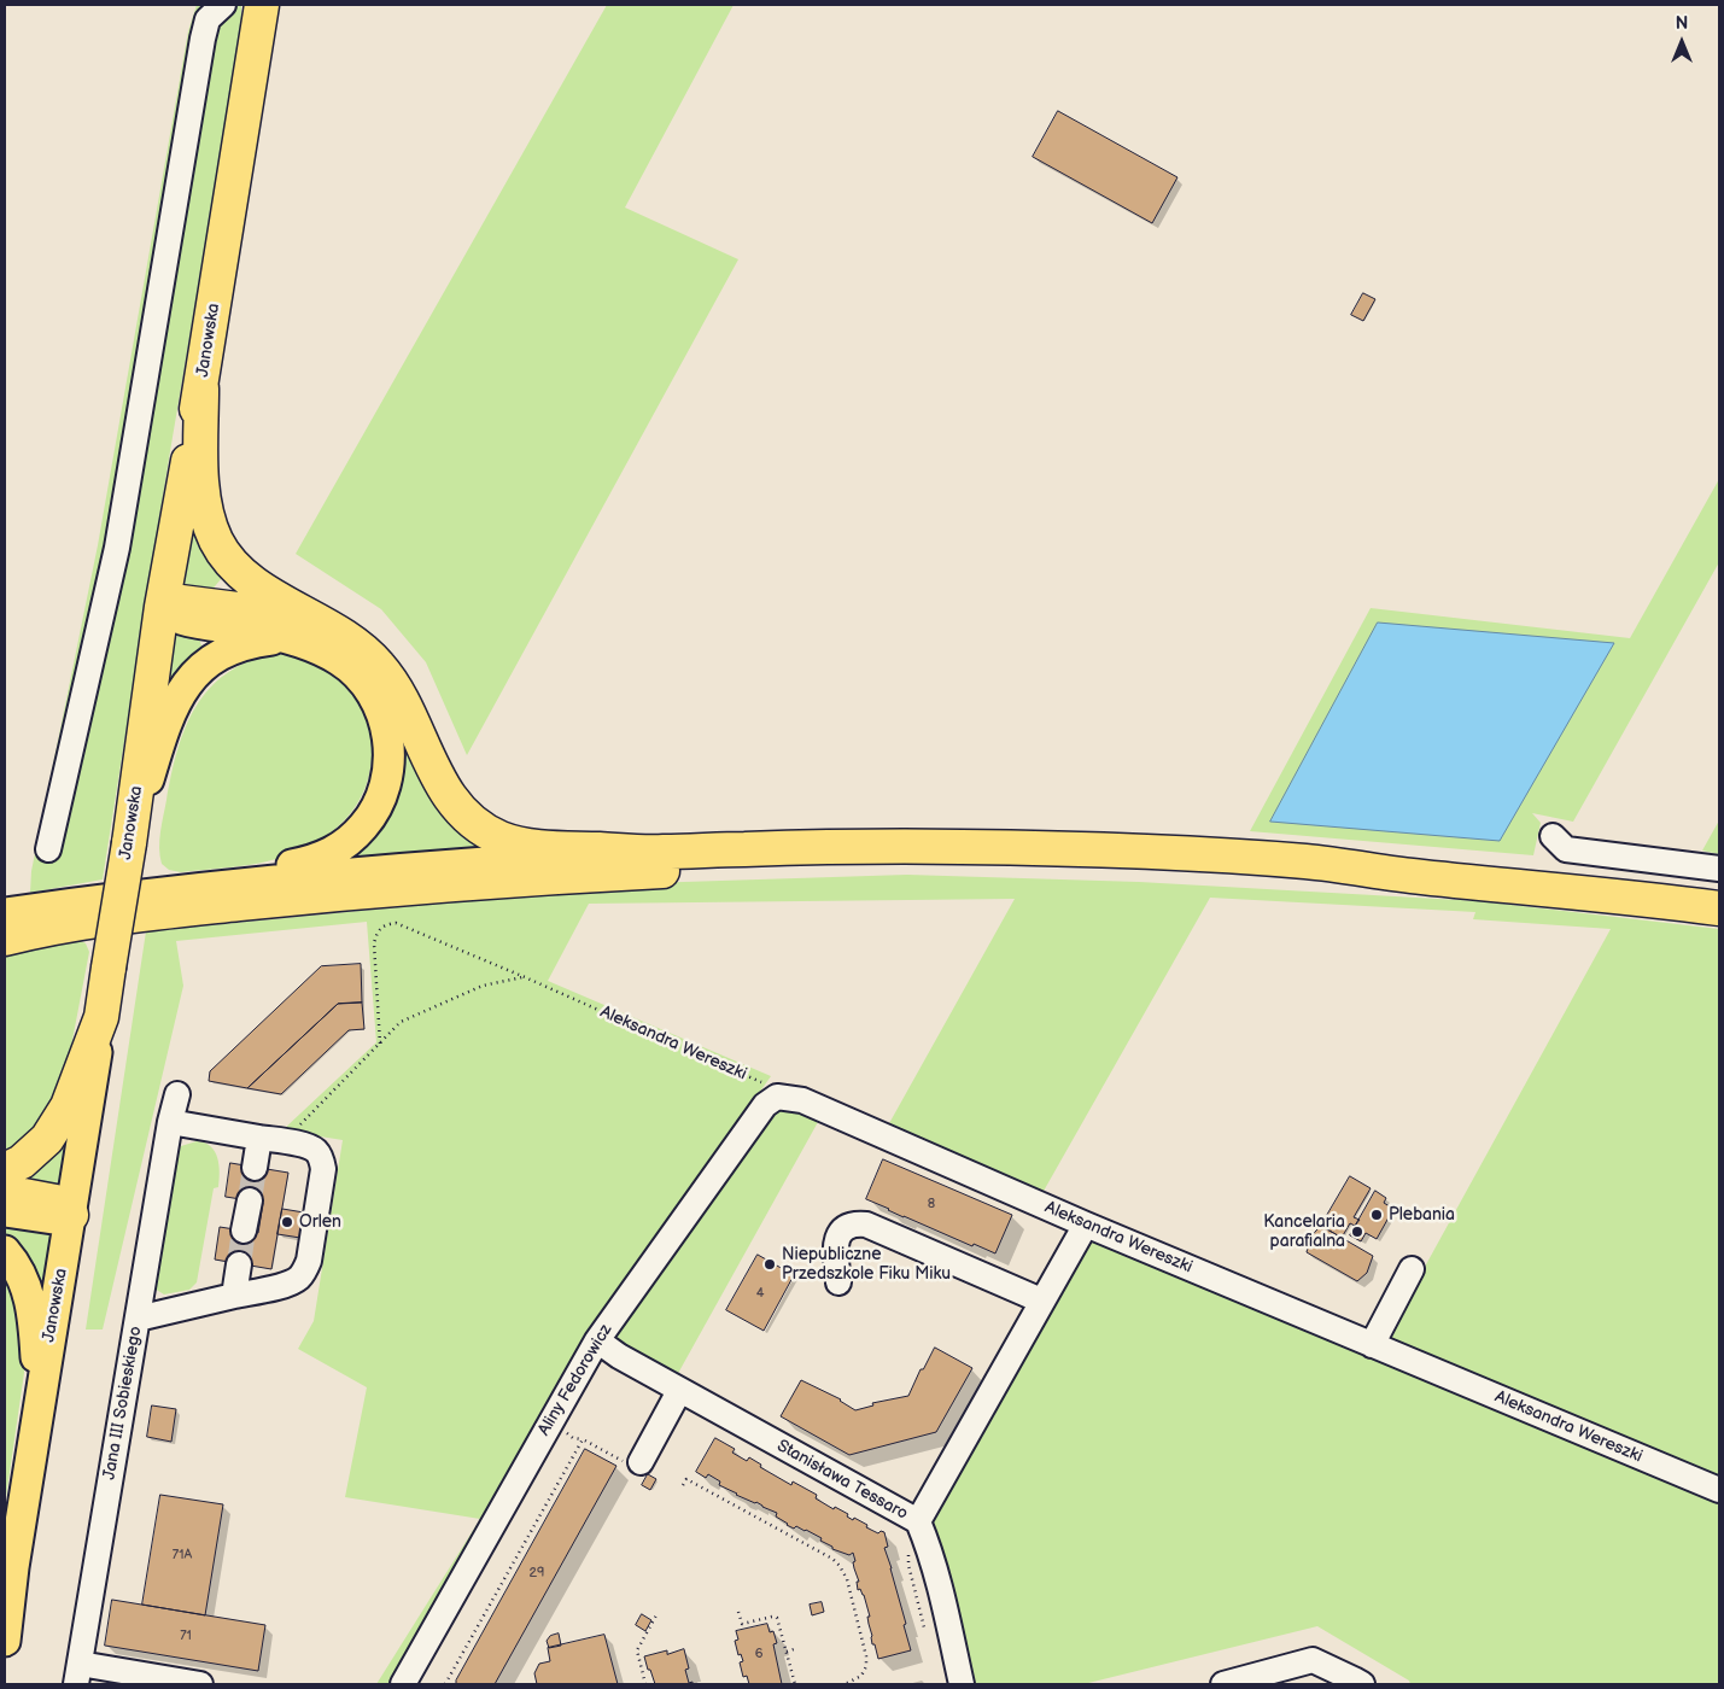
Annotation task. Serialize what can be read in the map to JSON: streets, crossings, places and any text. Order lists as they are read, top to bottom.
{
  "streets": {
    "highway": ["Janowska"],
    "street": [
      "Aleksandra Wereszki",
      "Aliny Fedorowicz",
      "Jana III Sobieskiego",
      "Stanisława Tessaro"
    ]
  },
  "crossings": [
    ["Aleksandra Wereszki", "Aliny Fedorowicz"],
    ["Aleksandra Wereszki", "Stanisława Tessaro"],
    ["Aliny Fedorowicz", "Stanisława Tessaro"]
  ],
  "places": [
    "Plebania",
    "Orlen",
    "Kancelaria parafialna",
    "Niepubliczne Przedszkole Fiku Miku"
  ],
  "house_numbers": [
    "8",
    "4",
    "71A",
    "29",
    "71",
    "6"
  ],
  "north": "top"
}
